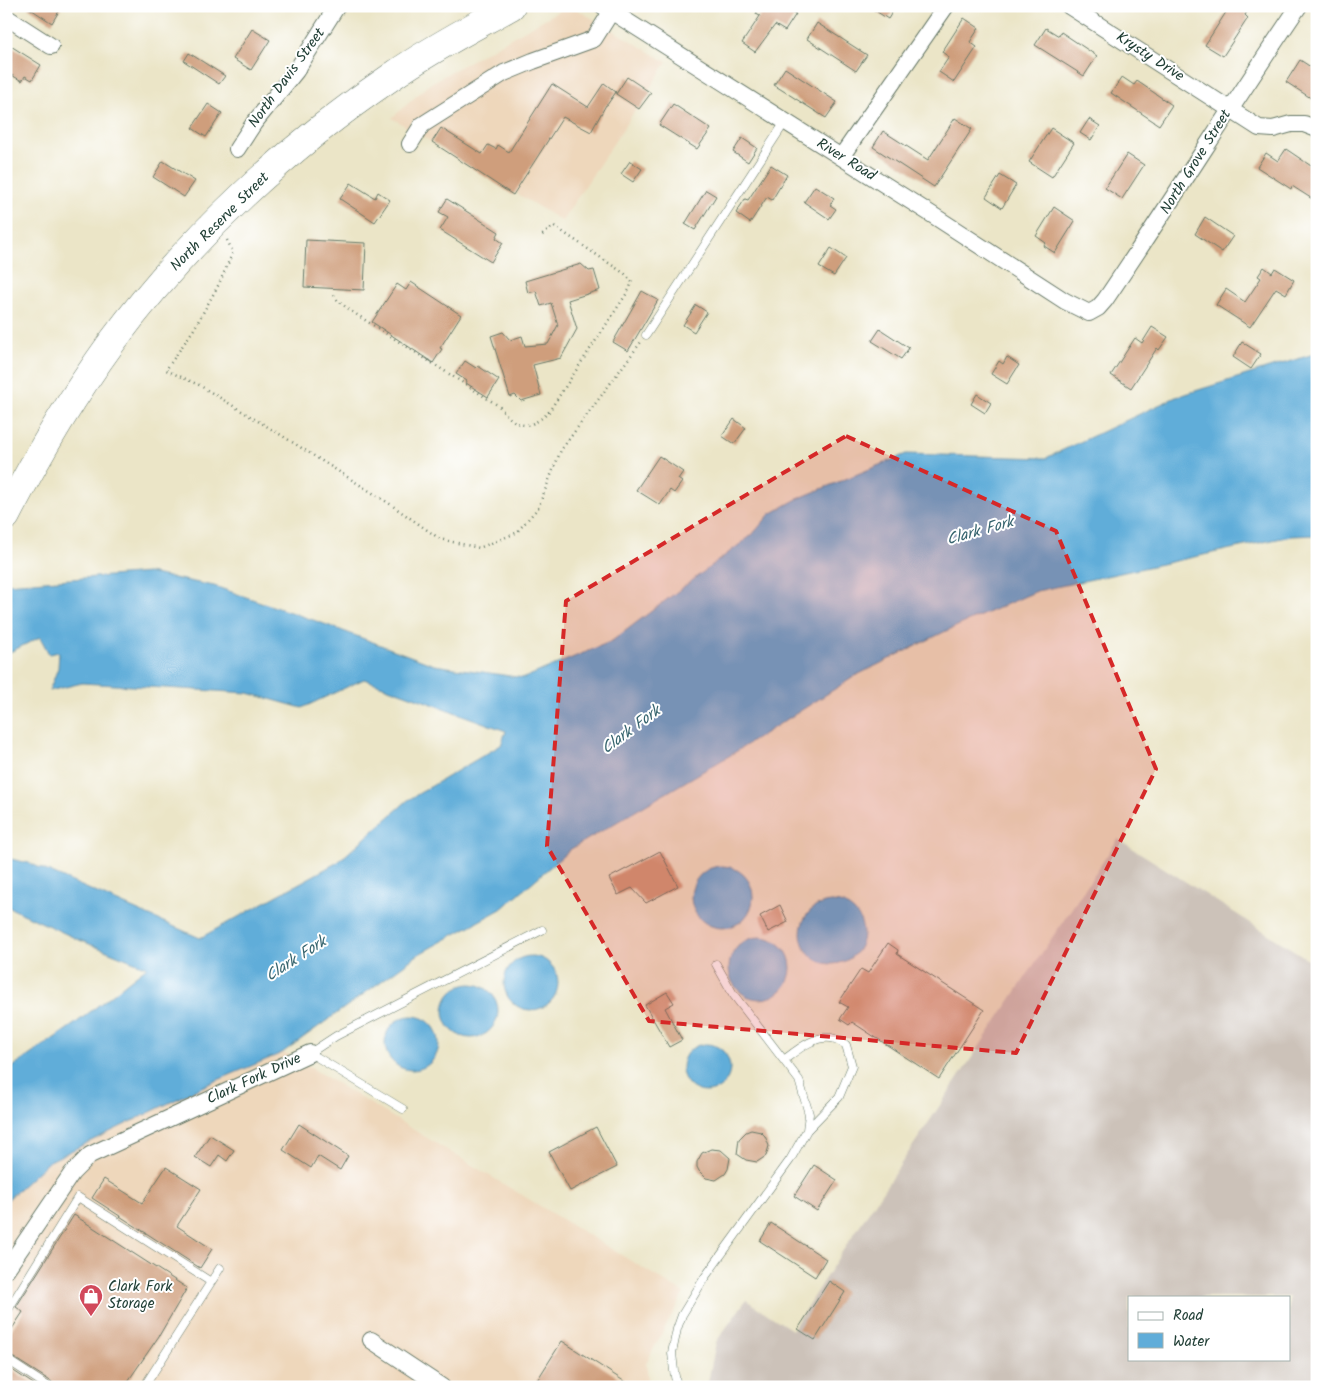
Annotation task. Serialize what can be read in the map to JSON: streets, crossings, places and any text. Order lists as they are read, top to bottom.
{
  "streets": {
    "highway": ["North Reserve Street"],
    "street": [
      "Krysty Drive",
      "North Davis Street",
      "River Road",
      "North Grove Street",
      "Clark Fork Drive"
    ]
  },
  "crossings": [
    ["Krysty Drive", "North Grove Street"],
    ["River Road", "North Grove Street"]
  ],
  "water": ["Clark Fork"],
  "places": {
    "shop": ["Clark Fork Storage"]
  },
  "legend": ["Road", "Water"]
}
